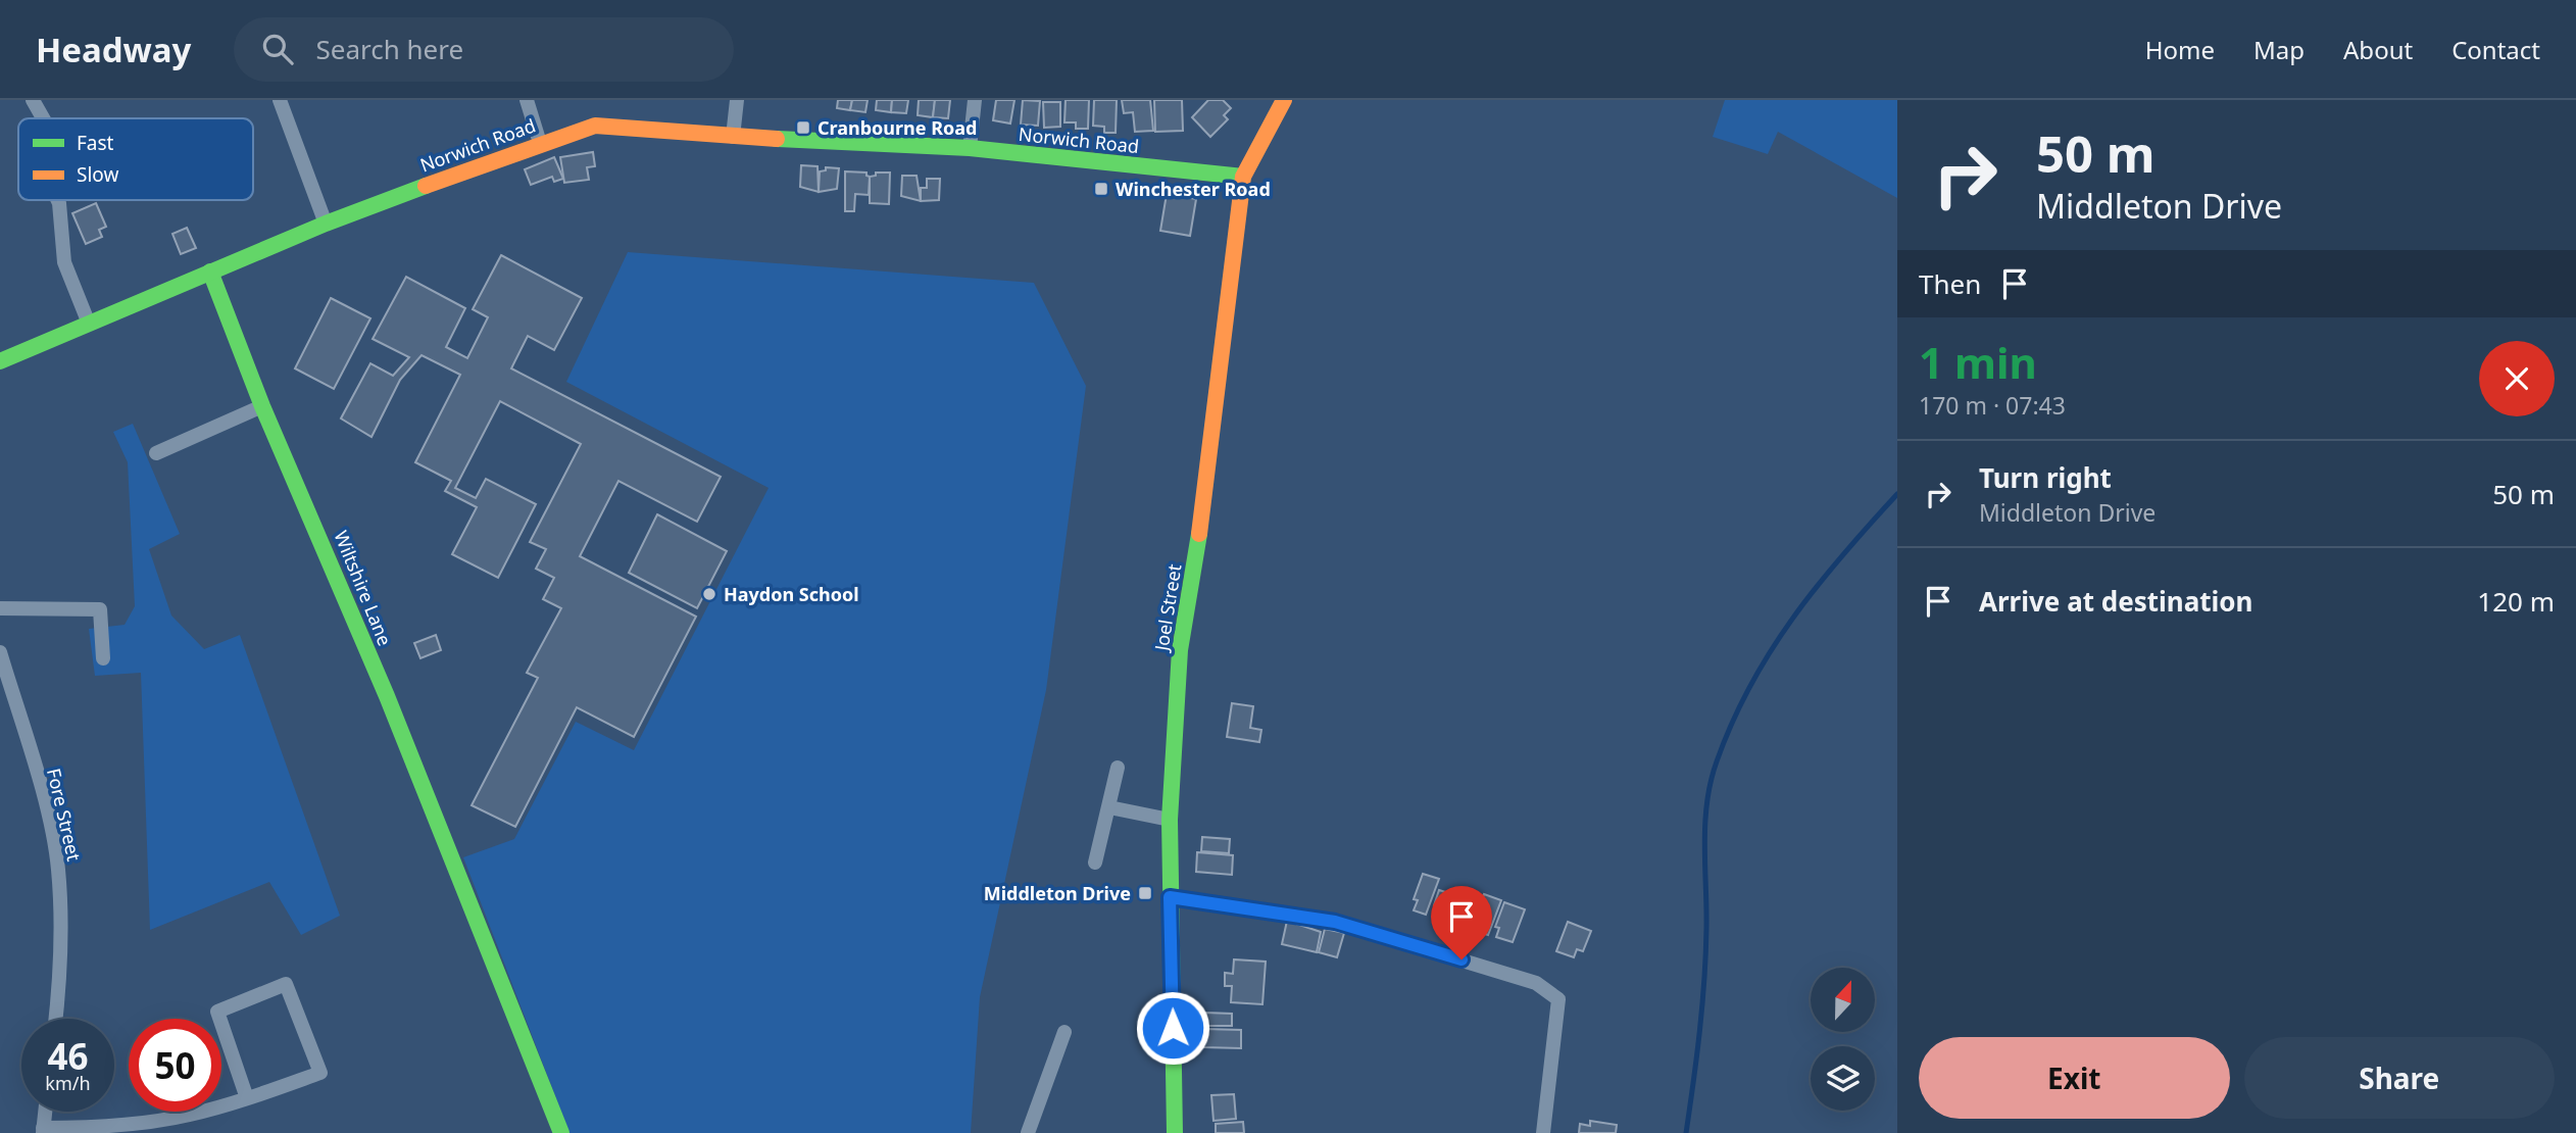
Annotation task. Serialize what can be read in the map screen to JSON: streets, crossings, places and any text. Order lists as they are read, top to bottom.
{
  "streets": {
    "street": [
      "Norwich Road",
      "Wiltshire Lane",
      "Joel Street",
      "Fore Street"
    ]
  },
  "crossings": [
    ["Norwich Road", "Wiltshire Lane"],
    ["Norwich Road", "Joel Street"]
  ],
  "places": {
    "transit": ["Cranbourne Road", "Winchester Road", "Middleton Drive"],
    "other": ["Haydon School"]
  },
  "legend": ["Fast", "Slow"],
  "north": "top",
  "page": {
    "header": "Headway",
    "search": "Search here",
    "nav": [
      "Home",
      "Map",
      "About",
      "Contact"
    ],
    "turn": ["50 m", "Middleton Drive"],
    "then": "Then",
    "heading": ["1 min", "170 m · 07:43"],
    "list": [
      {
        "name": "Turn right",
        "note": "Middleton Drive",
        "value": "50 m"
      },
      {
        "name": "Arrive at destination",
        "value": "120 m"
      }
    ],
    "speed": "46 km/h",
    "limit": "50",
    "buttons": ["Exit", "Share"]
  }
}
